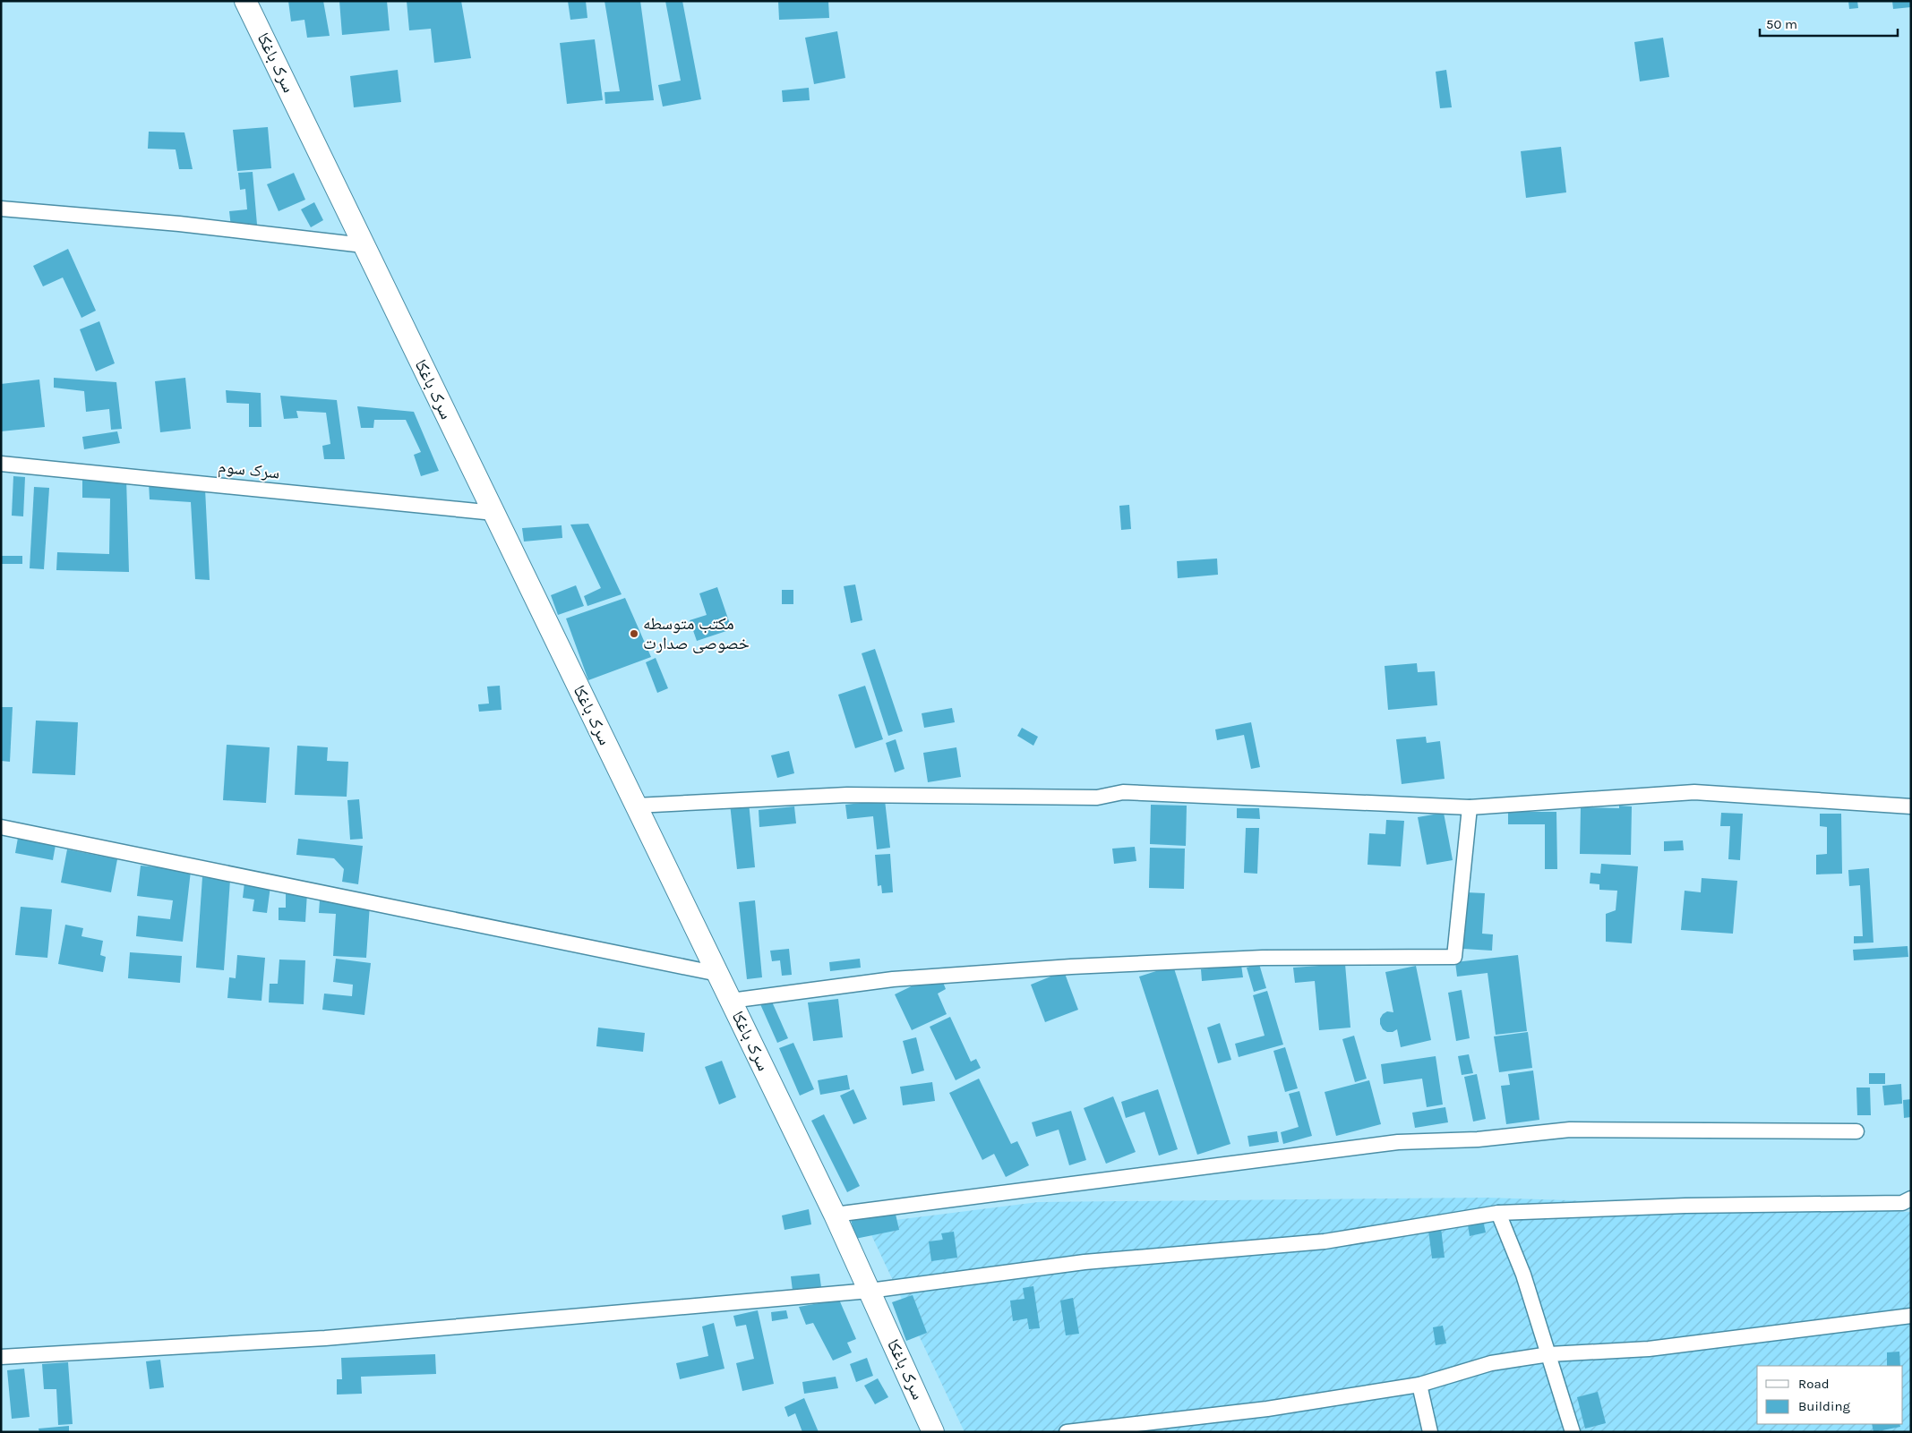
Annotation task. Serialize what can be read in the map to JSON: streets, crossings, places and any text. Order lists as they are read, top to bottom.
{
  "streets": {
    "street": ["سرک باغکا", "سرک سوم"]
  },
  "crossings": [
    ["سرک باغکا", "سرک سوم"]
  ],
  "places": ["مکتب متوسطه خصوصی صدارت"],
  "legend": ["Road", "Building"],
  "scale_bar": "50 m"
}
